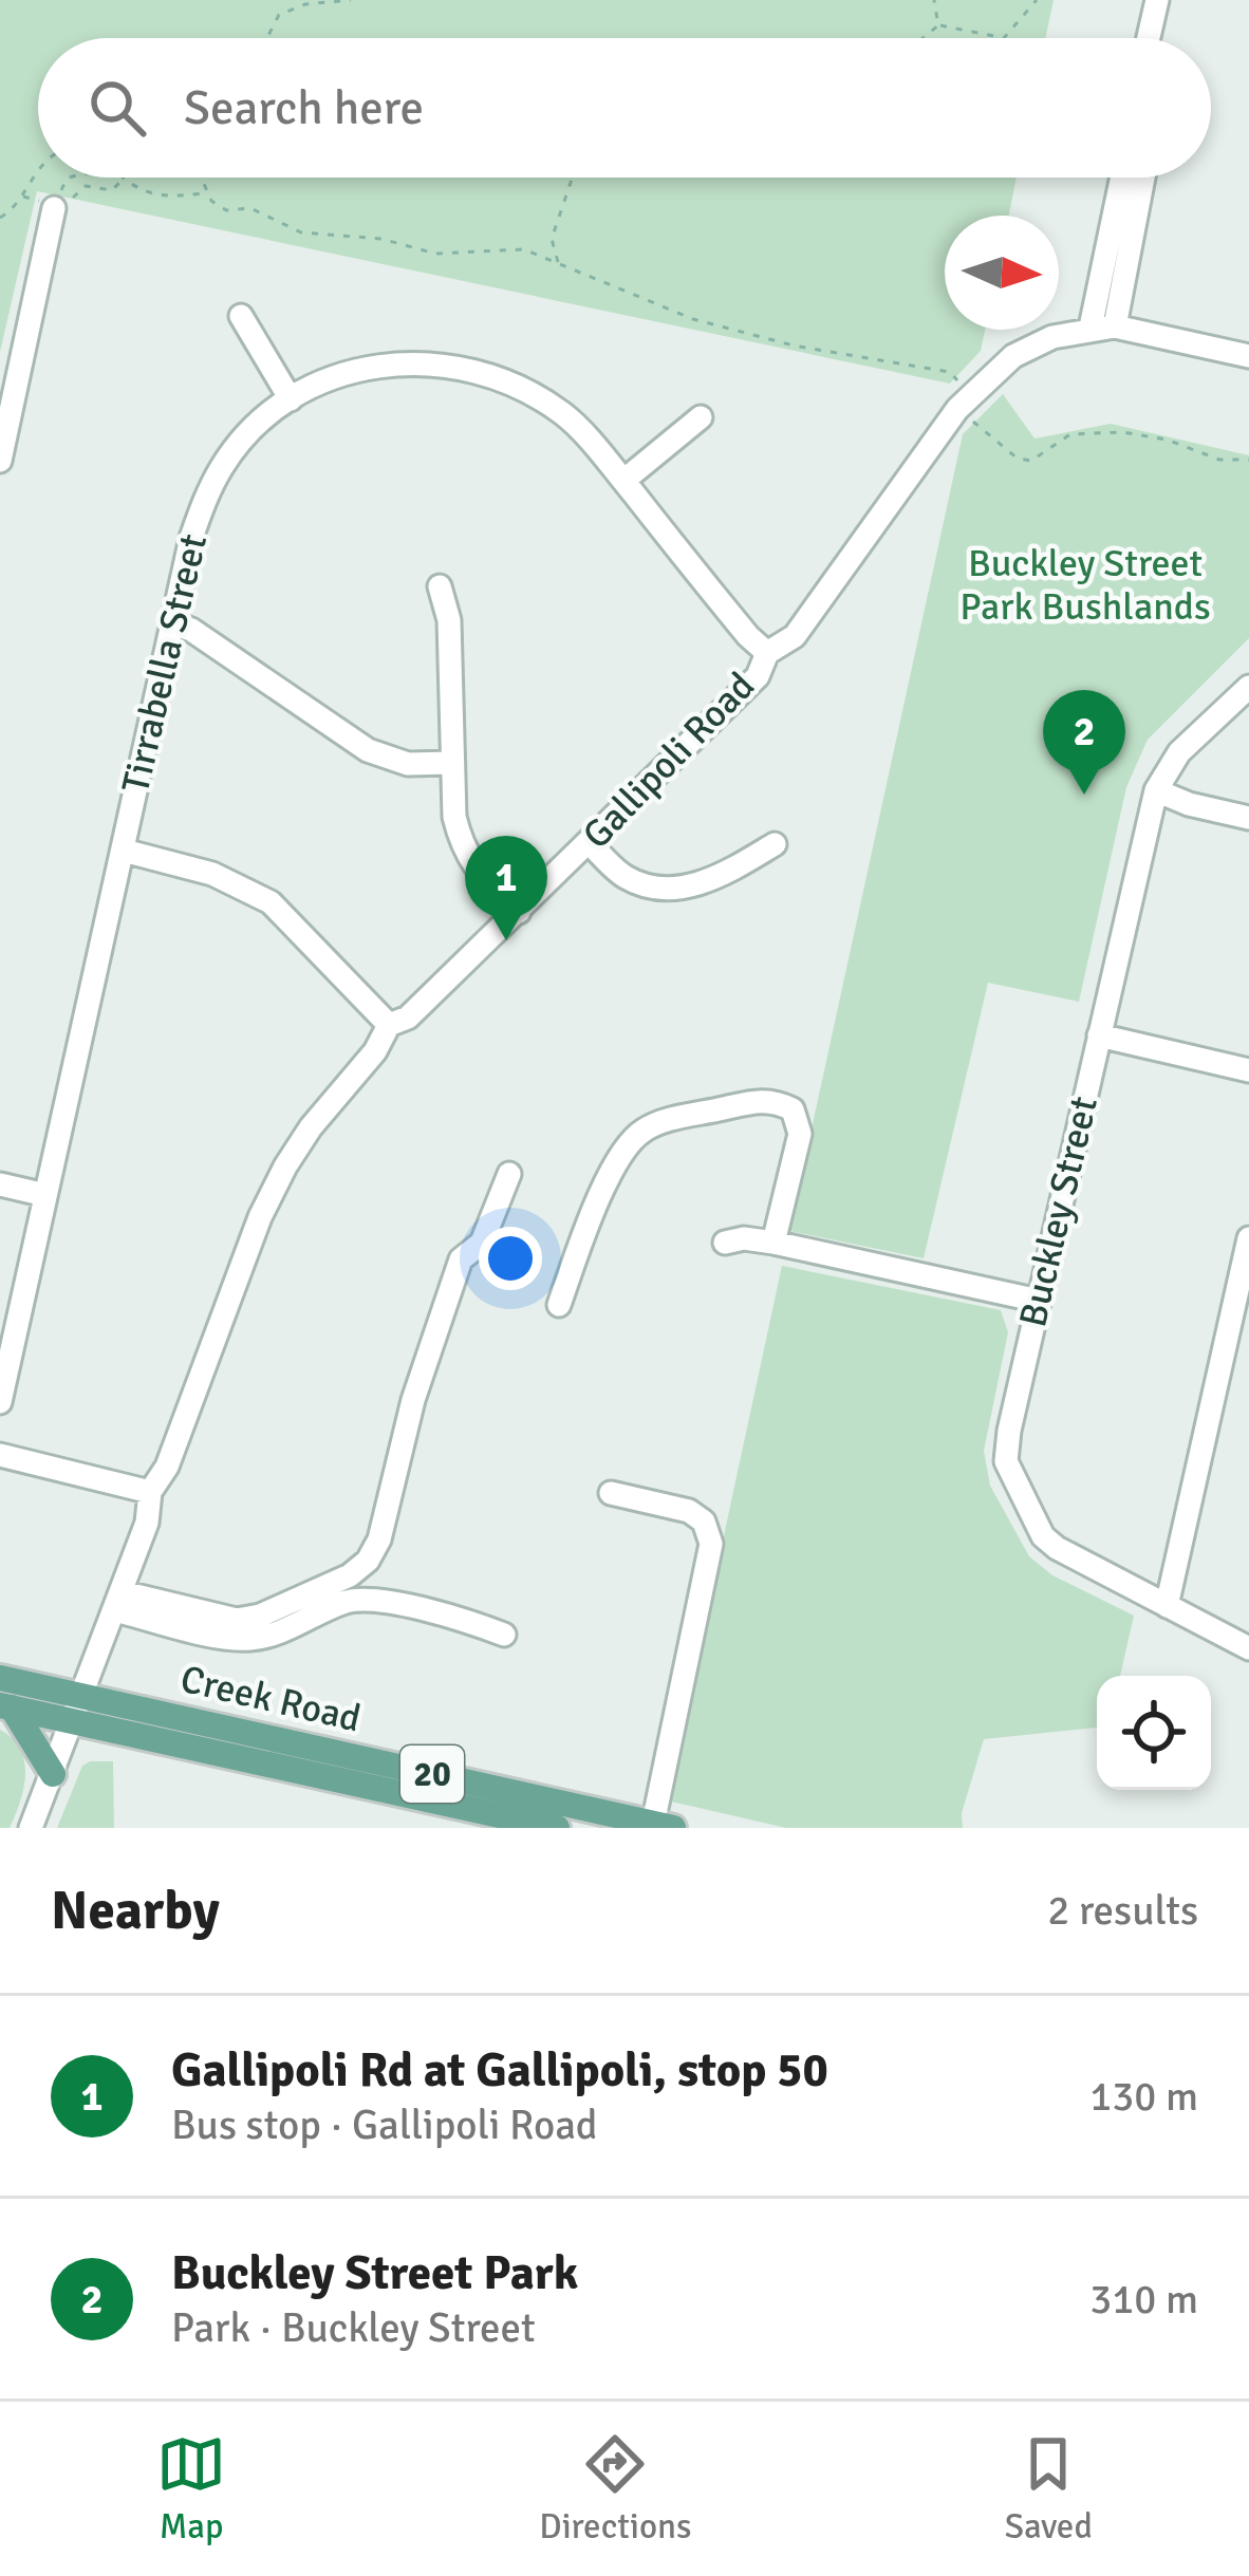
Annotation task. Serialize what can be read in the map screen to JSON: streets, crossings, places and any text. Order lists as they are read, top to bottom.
{
  "streets": {
    "main road": ["Creek Road", "20"],
    "street": ["Tirrabella Street", "Gallipoli Road", "Buckley Street"]
  },
  "crossings": [
    ["Tirrabella Street", "Gallipoli Road"],
    ["Gallipoli Road", "Creek Road"]
  ],
  "parks": ["Buckley Street Park Bushlands"],
  "north": "right",
  "page": {
    "search": "Search here",
    "pins": ["2", "1"],
    "heading": ["Nearby", "2 results"],
    "list": [
      {
        "mark": "1",
        "name": "Gallipoli Rd at Gallipoli, stop 50",
        "note": "Bus stop · Gallipoli Road",
        "value": "130 m"
      },
      {
        "mark": "2",
        "name": "Buckley Street Park",
        "note": "Park · Buckley Street",
        "value": "310 m"
      }
    ],
    "nav": ["Map", "Directions", "Saved"]
  }
}
